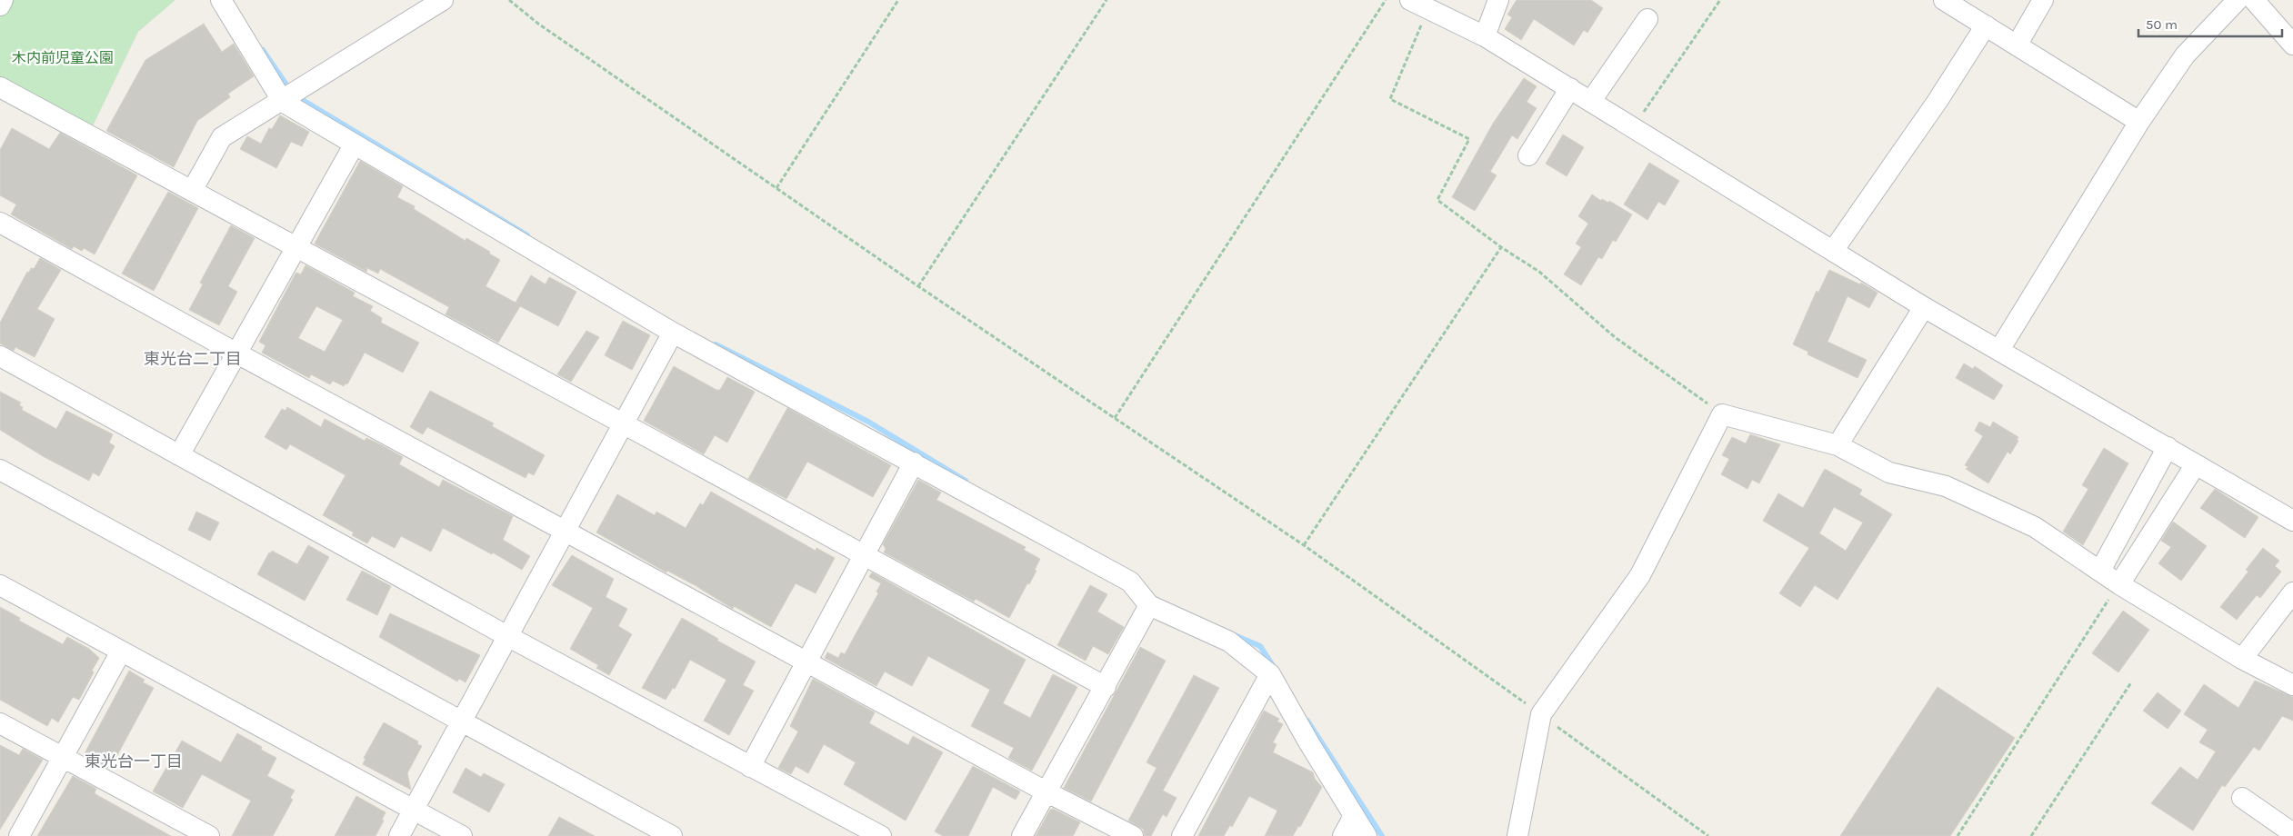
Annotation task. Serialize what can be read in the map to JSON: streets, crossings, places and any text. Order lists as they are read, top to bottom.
{
  "districts": ["東光台二丁目", "東光台一丁目"],
  "parks": ["木内前児童公園"],
  "scale_bar": "50 m"
}
